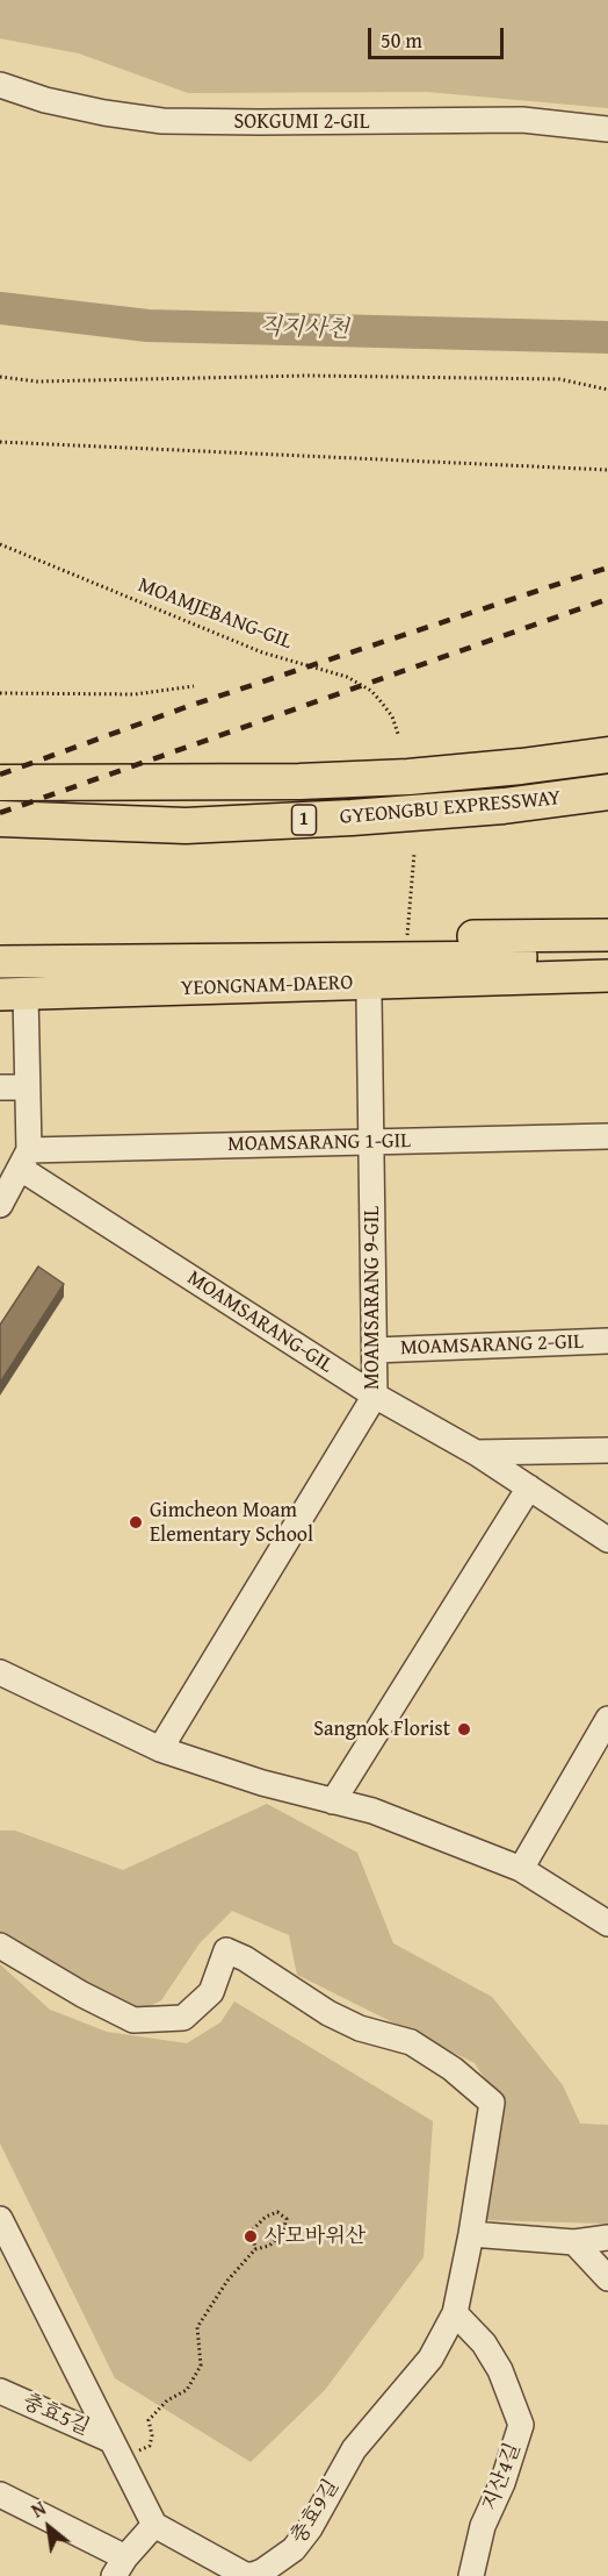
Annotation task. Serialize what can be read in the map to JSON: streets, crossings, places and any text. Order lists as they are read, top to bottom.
{
  "streets": {
    "highway": ["GYEONGBU EXPRESSWAY", "1"],
    "main road": ["YEONGNAM-DAERO"],
    "street": [
      "SOKGUMI 2-GIL",
      "MOAMSARANG 1-GIL",
      "MOAMSARANG 9-GIL",
      "MOAMSARANG-GIL",
      "MOAMSARANG 2-GIL",
      "충효5길",
      "지산4길",
      "충효9길"
    ],
    "path": ["MOAMJEBANG-GIL"]
  },
  "crossings": [
    ["MOAMSARANG 1-GIL", "MOAMSARANG 9-GIL"],
    ["MOAMSARANG 1-GIL", "MOAMSARANG-GIL"],
    ["MOAMSARANG 9-GIL", "MOAMSARANG-GIL"],
    ["MOAMSARANG 9-GIL", "MOAMSARANG 2-GIL"],
    ["지산4길", "충효9길"]
  ],
  "water": ["직지사천"],
  "places": ["Gimcheon Moam Elementary School", "Sangnok Florist", "사모바위산"],
  "scale_bar": "50 m",
  "north": "top left"
}
